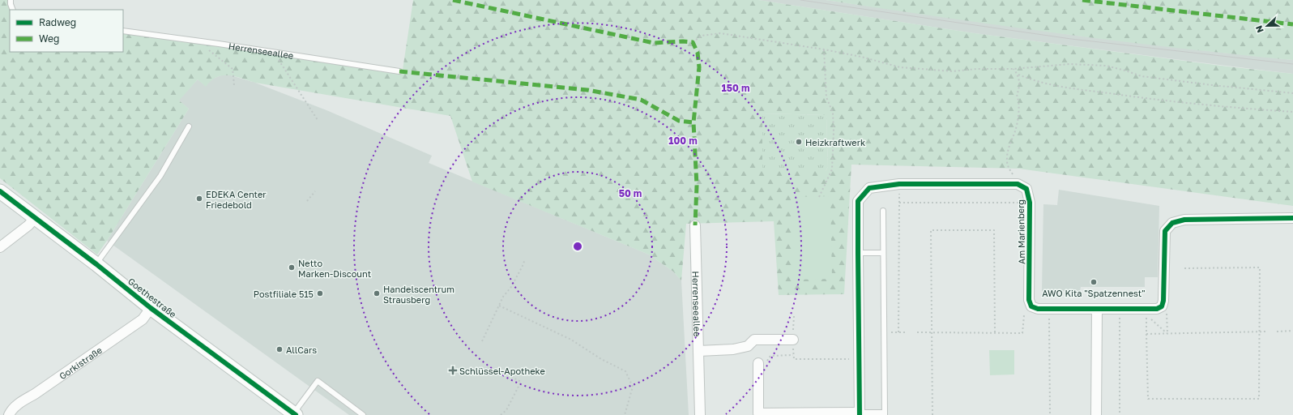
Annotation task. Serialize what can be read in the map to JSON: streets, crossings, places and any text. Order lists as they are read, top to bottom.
{
  "streets": {
    "street": [
      "Herrenseeallee",
      "Am Marienberg",
      "Goethestraße",
      "Gorkistraße"
    ]
  },
  "crossings": [
    ["Goethestraße", "Gorkistraße"]
  ],
  "places": {
    "other": [
      "Heizkraftwerk",
      "EDEKA Center Friedebold",
      "Netto Marken-Discount",
      "AWO Kita \"Spatzennest\"",
      "Postfiliale 515",
      "Handelscentrum Strausberg",
      "AllCars"
    ],
    "health": ["Schlüssel-Apotheke"]
  },
  "legend": ["Radweg", "Weg"],
  "north": "left",
  "rings": ["150 m", "100 m", "50 m"]
}
